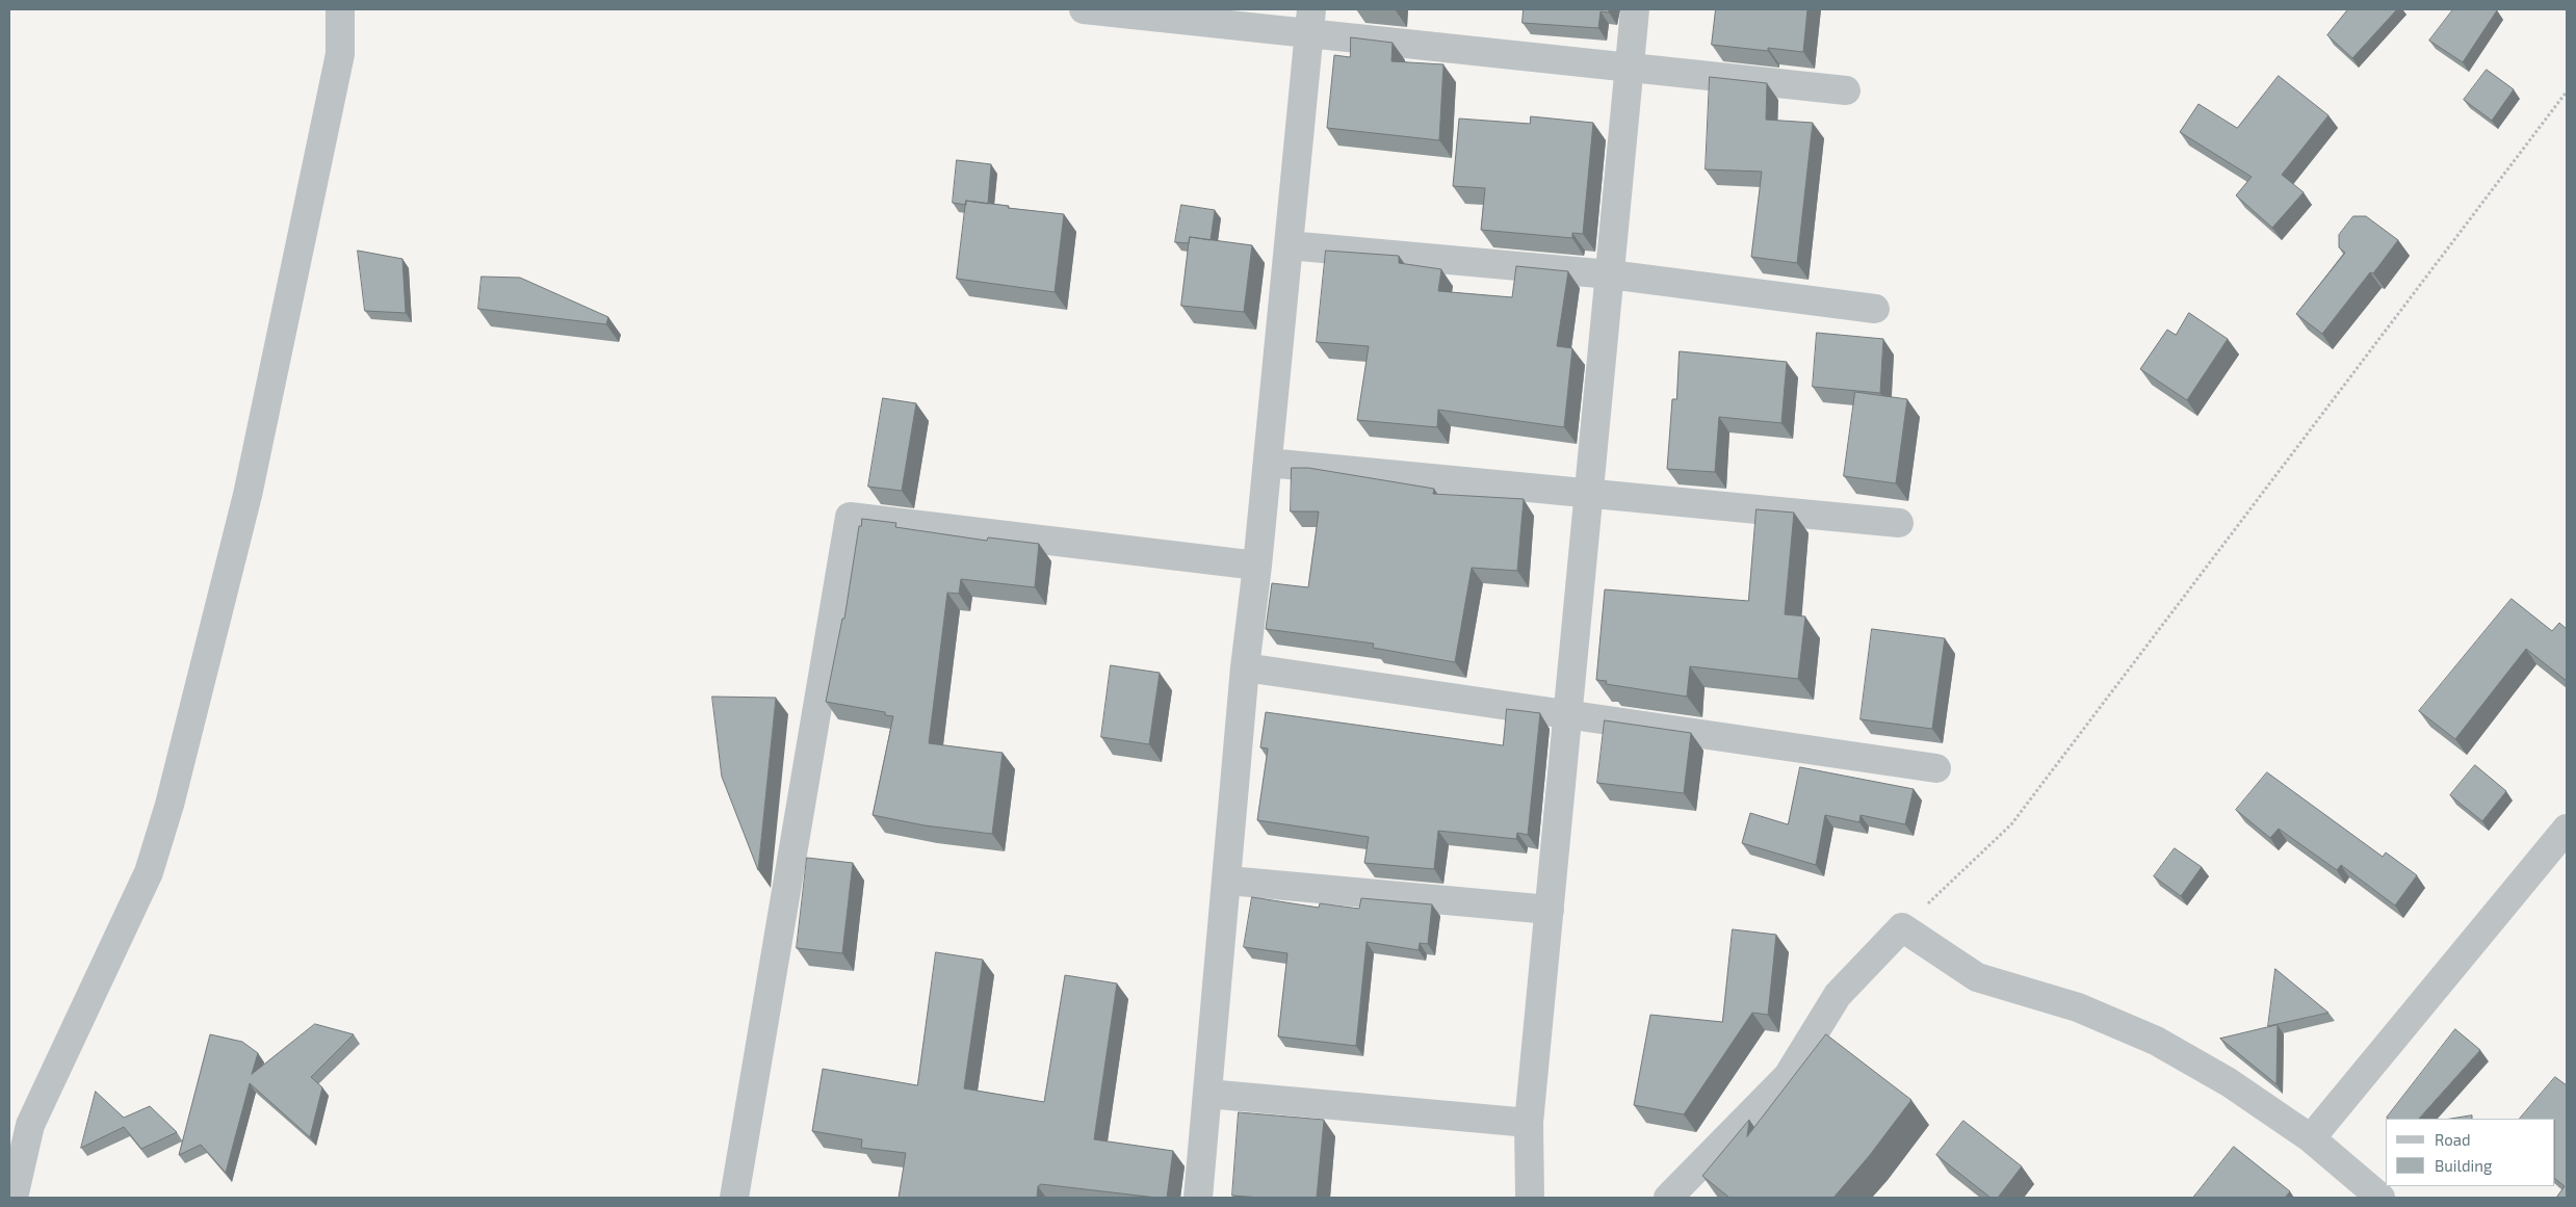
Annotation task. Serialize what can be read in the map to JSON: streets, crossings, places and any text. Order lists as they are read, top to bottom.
{
  "legend": ["Road", "Building"]
}
